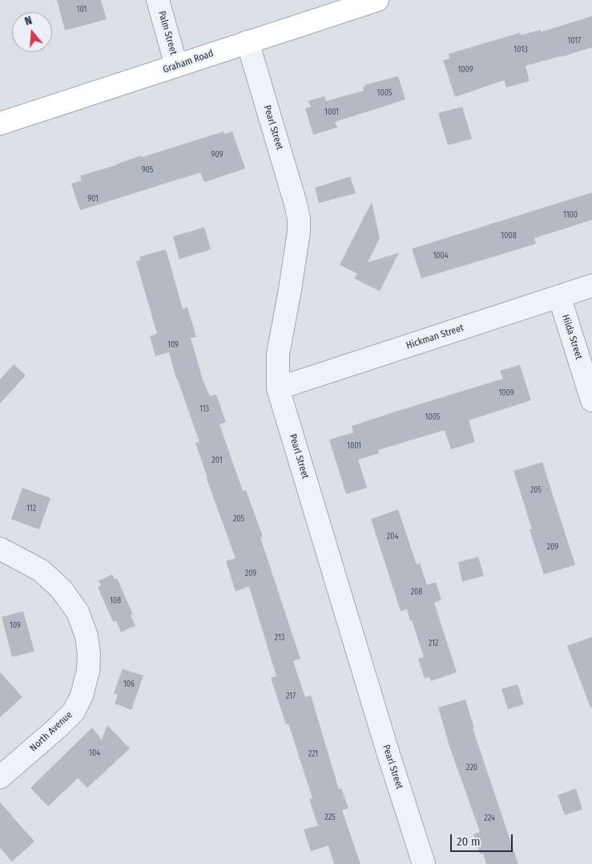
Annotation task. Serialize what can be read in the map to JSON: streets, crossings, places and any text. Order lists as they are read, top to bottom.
{
  "streets": {
    "main road": ["Graham Road"],
    "street": [
      "Palm Street",
      "Pearl Street",
      "Hickman Street",
      "Hilda Street",
      "North Avenue"
    ]
  },
  "crossings": [
    ["Palm Street", "Graham Road"],
    ["Graham Road", "Pearl Street"],
    ["Pearl Street", "Hickman Street"],
    ["Hickman Street", "Hilda Street"]
  ],
  "house_numbers": [
    "101",
    "1017",
    "1013",
    "1009",
    "1005",
    "1001",
    "909",
    "905",
    "901",
    "1100",
    "1008",
    "1004",
    "109",
    "1009",
    "113",
    "1005",
    "1001",
    "201",
    "205",
    "112",
    "205",
    "204",
    "209",
    "209",
    "208",
    "108",
    "109",
    "213",
    "212",
    "106",
    "217",
    "104",
    "221",
    "220",
    "225",
    "224"
  ],
  "scale_bar": "20 m",
  "north": "top"
}
